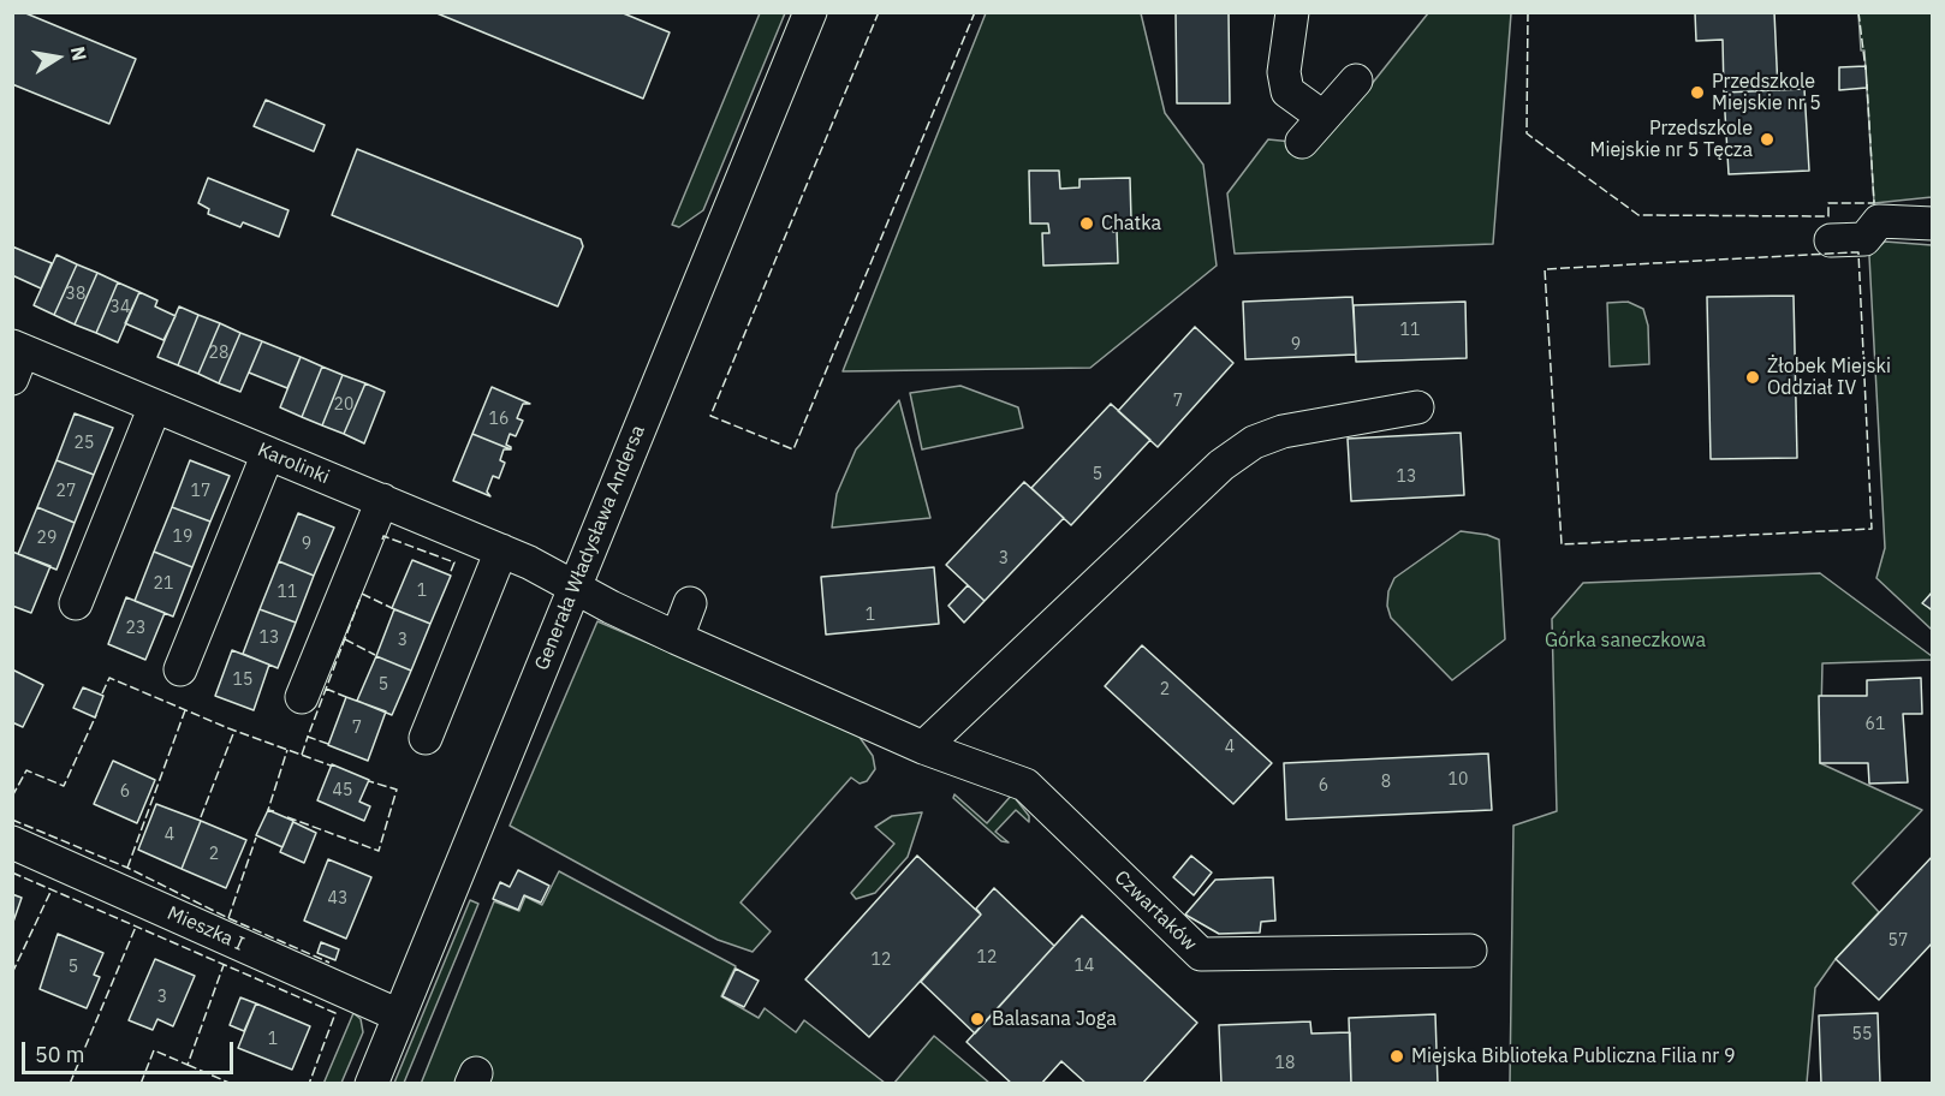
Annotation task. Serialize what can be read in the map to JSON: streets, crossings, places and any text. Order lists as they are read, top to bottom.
{
  "streets": {
    "street": [
      "Karolinki",
      "Generała Władysława Andersa",
      "Czwartaków",
      "Mieszka I"
    ]
  },
  "crossings": [
    ["Karolinki", "Generała Władysława Andersa"],
    ["Karolinki", "Czwartaków"],
    ["Generała Władysława Andersa", "Czwartaków"],
    ["Generała Władysława Andersa", "Mieszka I"]
  ],
  "parks": ["Górka saneczkowa"],
  "places": [
    "Przedszkole Miejskie nr 5",
    "Przedszkole Miejskie nr 5 Tęcza",
    "Chatka",
    "Żłobek Miejski Oddział IV",
    "Balasana Joga",
    "Miejska Biblioteka Publiczna Filia nr 9"
  ],
  "house_numbers": [
    "38",
    "34",
    "11",
    "9",
    "28",
    "7",
    "20",
    "16",
    "25",
    "5",
    "13",
    "27",
    "17",
    "19",
    "29",
    "9",
    "3",
    "21",
    "1",
    "11",
    "1",
    "23",
    "13",
    "3",
    "15",
    "5",
    "2",
    "61",
    "7",
    "4",
    "10",
    "8",
    "6",
    "45",
    "6",
    "4",
    "2",
    "43",
    "57",
    "12",
    "12",
    "14",
    "5",
    "3",
    "55",
    "1",
    "18"
  ],
  "scale_bar": "50 m",
  "north": "right"
}
